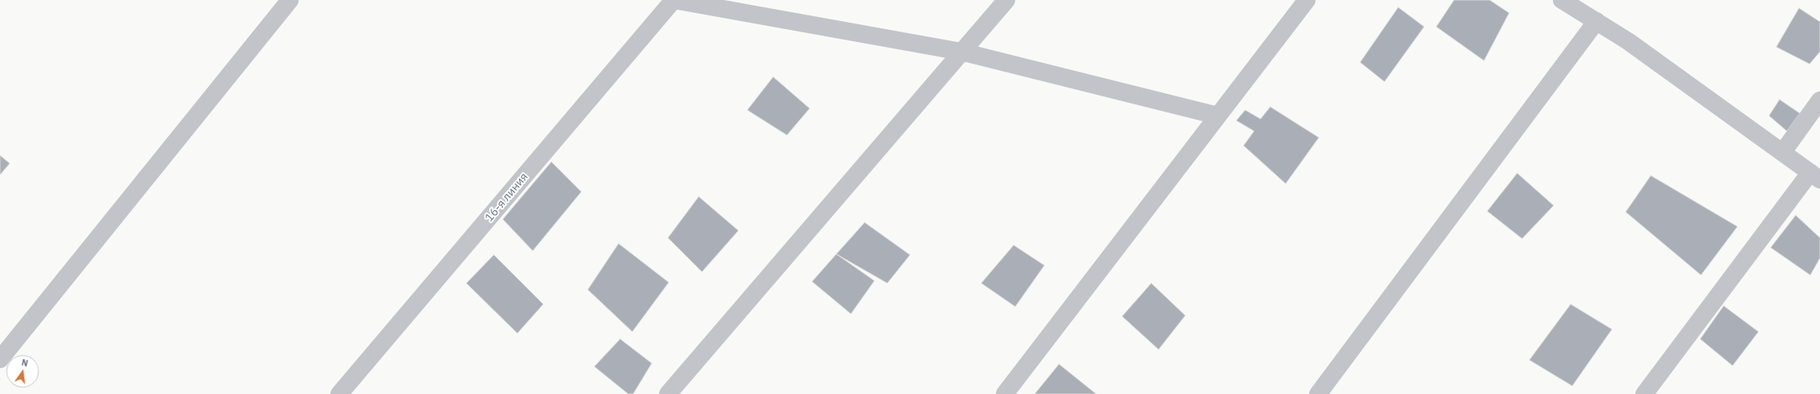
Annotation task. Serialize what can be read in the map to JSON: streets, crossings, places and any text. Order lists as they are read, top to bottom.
{
  "streets": {
    "street": ["16-я линия"]
  },
  "north": "top"
}
